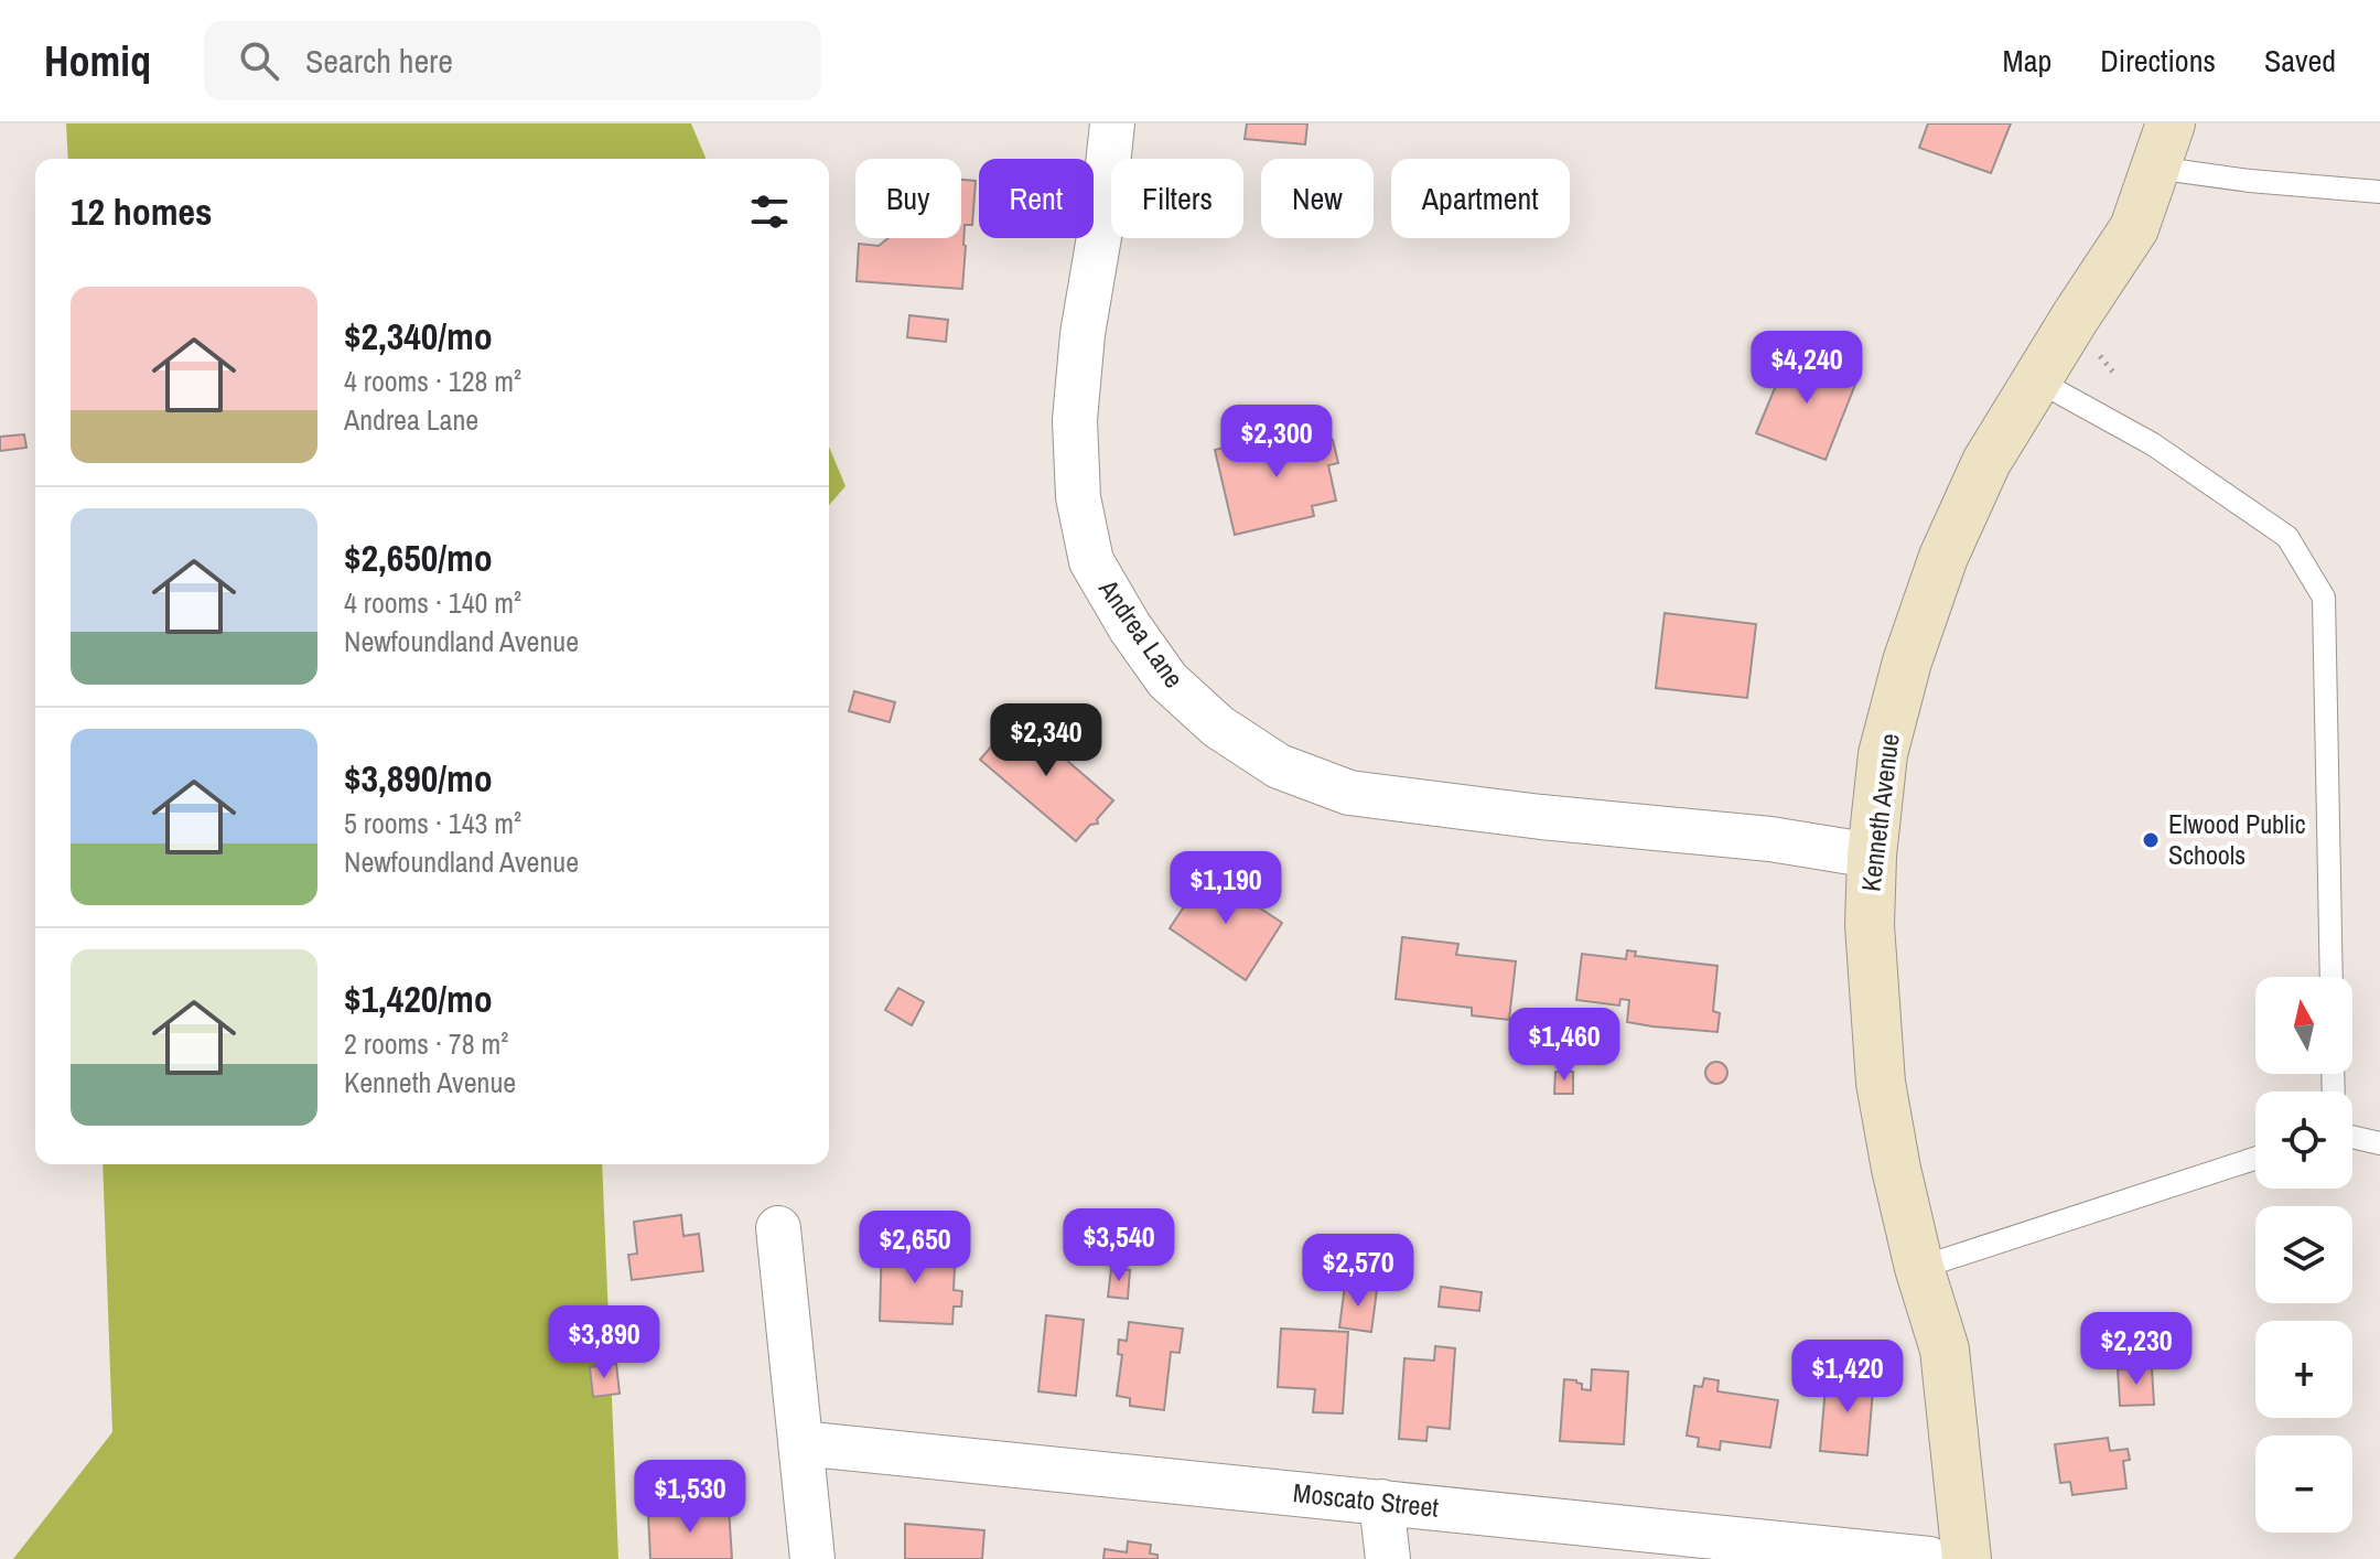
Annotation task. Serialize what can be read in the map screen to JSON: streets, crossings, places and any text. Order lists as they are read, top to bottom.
{
  "streets": {
    "street": ["Andrea Lane", "Kenneth Avenue", "Moscato Street"]
  },
  "crossings": [
    ["Andrea Lane", "Kenneth Avenue"]
  ],
  "places": ["Elwood Public Schools"],
  "north": "top",
  "page": {
    "header": "Homiq",
    "search": "Search here",
    "nav": ["Map", "Directions", "Saved"],
    "chip": [
      "Buy",
      "Rent",
      "Filters",
      "New",
      "Apartment"
    ],
    "heading": "12 homes",
    "list": [
      {
        "name": "$2,340/mo",
        "note": "4 rooms · 128 m² · Andrea Lane"
      },
      {
        "name": "$2,650/mo",
        "note": "4 rooms · 140 m² · Newfoundland Avenue"
      },
      {
        "name": "$3,890/mo",
        "note": "5 rooms · 143 m² · Newfoundland Avenue"
      },
      {
        "name": "$1,420/mo",
        "note": "2 rooms · 78 m² · Kenneth Avenue"
      }
    ],
    "price": [
      "$4,240",
      "$2,300",
      "$2,340",
      "$1,190",
      "$1,460",
      "$3,540",
      "$2,650",
      "$2,570",
      "$3,890",
      "$2,230",
      "$1,420",
      "$1,530"
    ],
    "map_buttons": ["+", "−"]
  }
}
